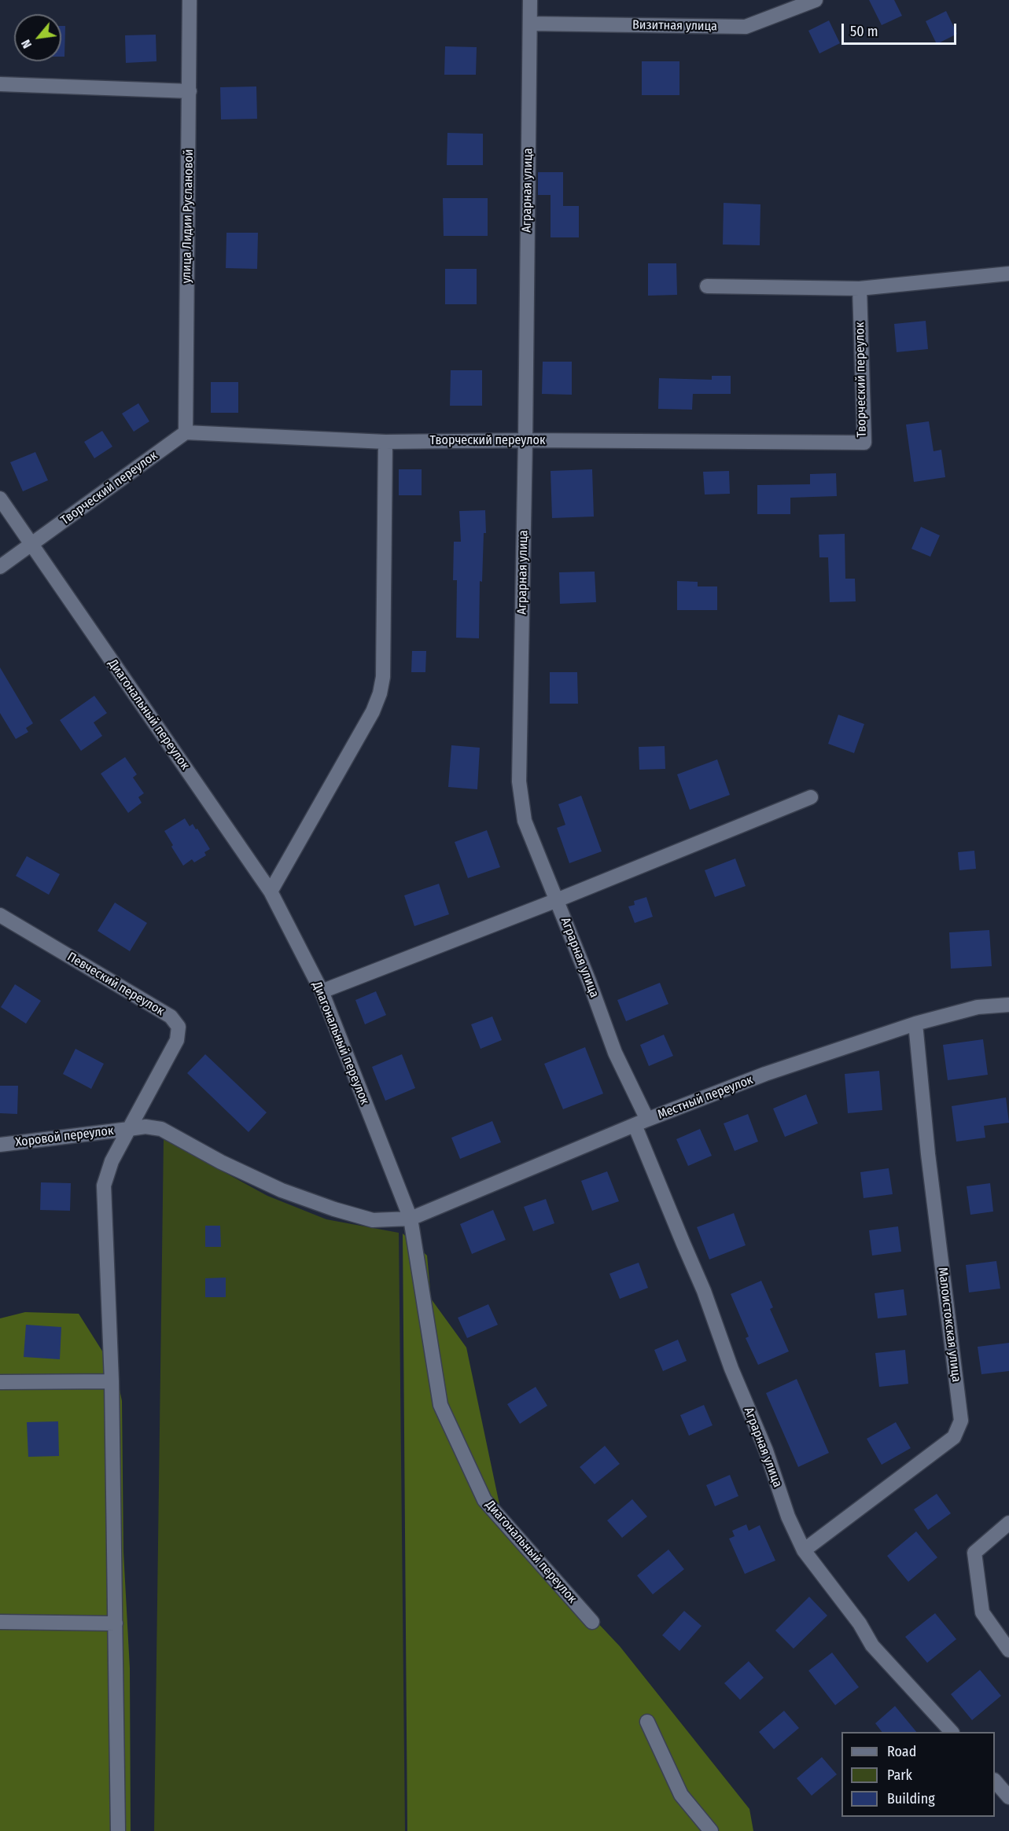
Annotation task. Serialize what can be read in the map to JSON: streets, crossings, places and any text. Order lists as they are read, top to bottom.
{
  "streets": {
    "street": [
      "Визитная улица",
      "Аграрная улица",
      "улица Лидии Руслановой",
      "Творческий переулок",
      "Диагональный переулок",
      "Певческий переулок",
      "Местный переулок",
      "Хоровой переулок",
      "Малоистокская улица"
    ]
  },
  "crossings": [
    ["Визитная улица", "Аграрная улица"],
    ["Аграрная улица", "Творческий переулок"],
    ["Аграрная улица", "Местный переулок"],
    ["Аграрная улица", "Малоистокская улица"],
    ["улица Лидии Руслановой", "Творческий переулок"],
    ["Творческий переулок", "Диагональный переулок"],
    ["Диагональный переулок", "Местный переулок"],
    ["Диагональный переулок", "Хоровой переулок"],
    ["Певческий переулок", "Хоровой переулок"],
    ["Местный переулок", "Хоровой переулок"],
    ["Местный переулок", "Малоистокская улица"]
  ],
  "legend": ["Road", "Park", "Building"],
  "scale_bar": "50 m",
  "north": "bottom left"
}
